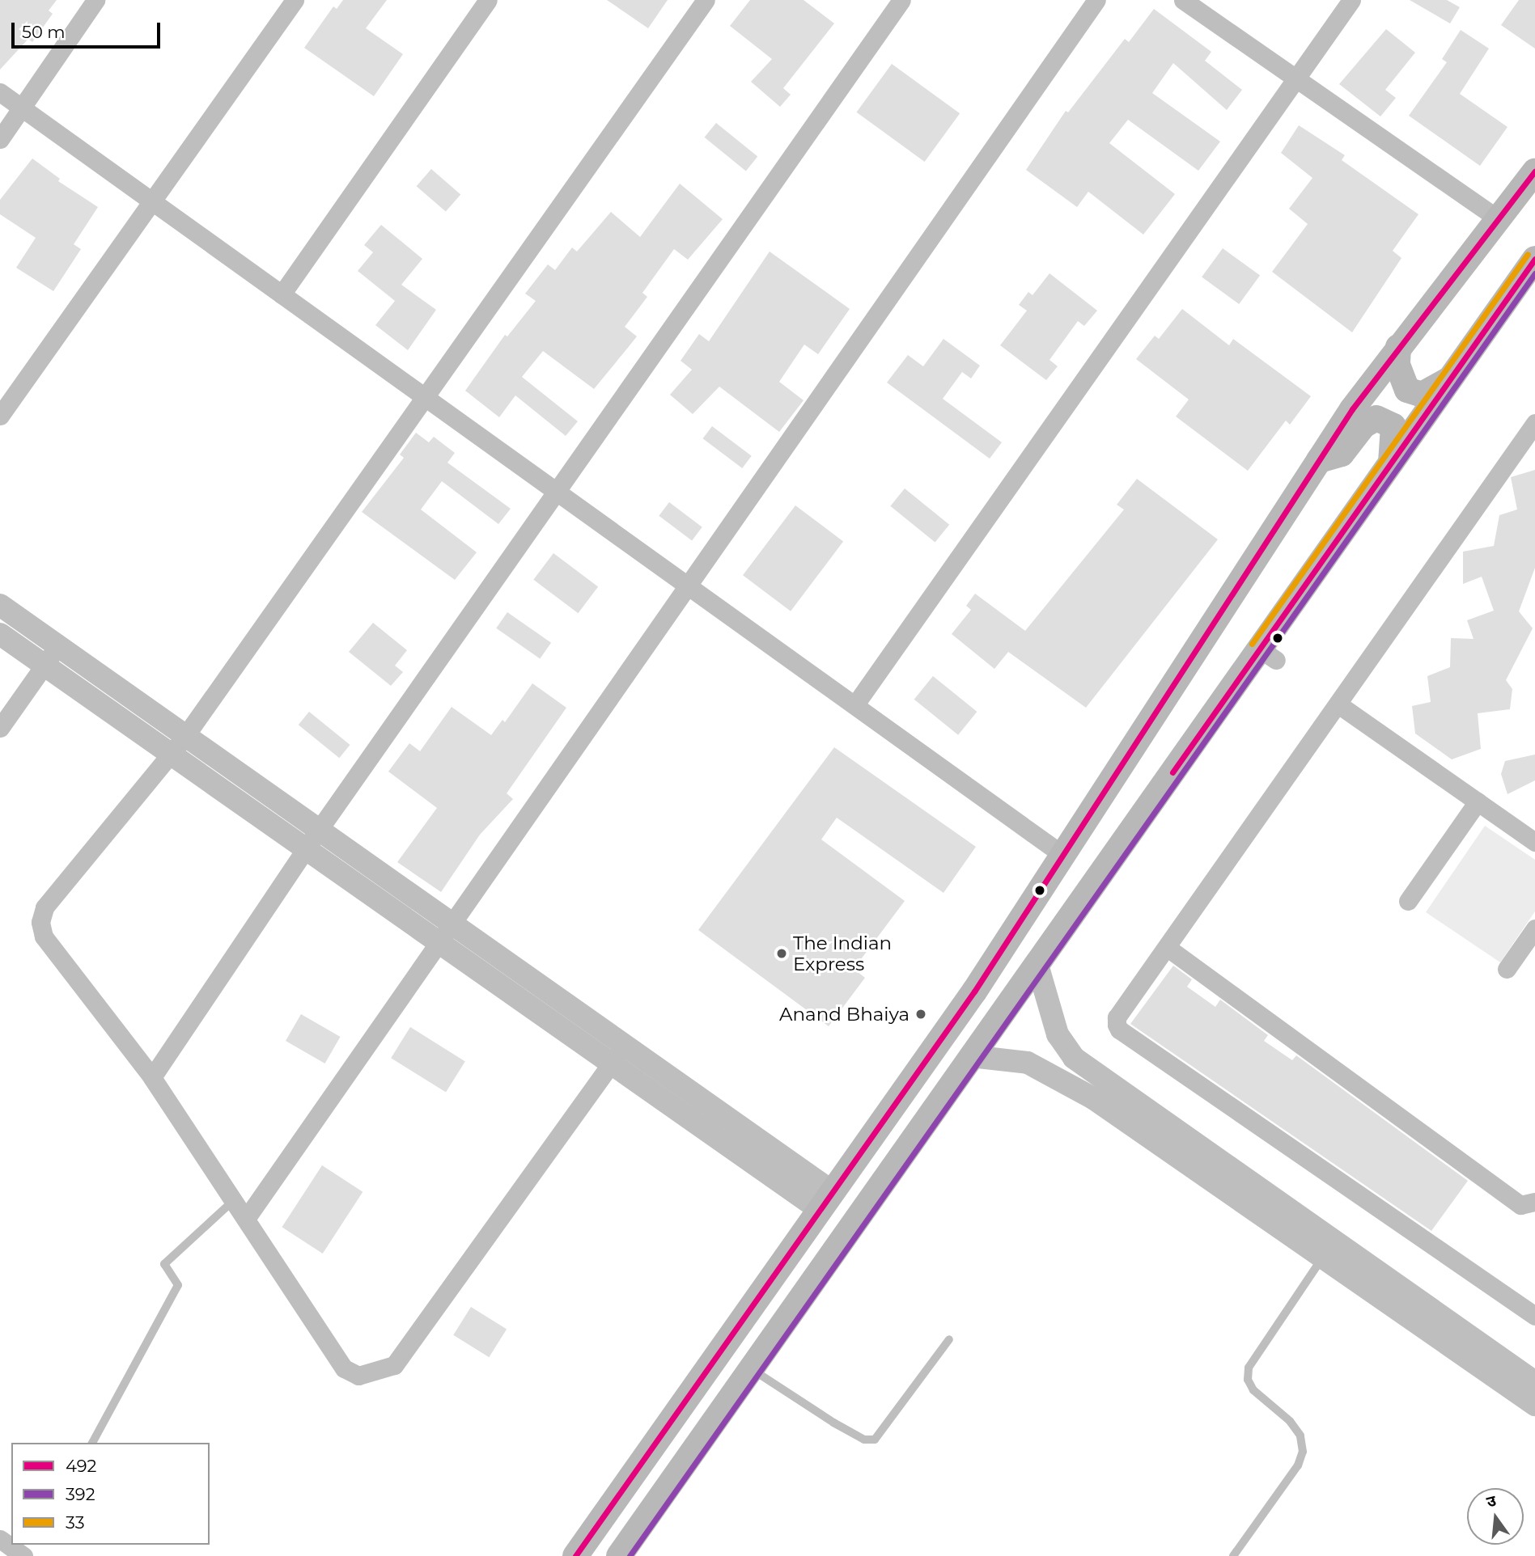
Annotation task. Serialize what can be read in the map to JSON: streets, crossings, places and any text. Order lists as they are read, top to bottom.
{
  "places": ["The Indian Express", "Anand Bhaiya"],
  "lines": ["transit line 492", "transit line 33", "transit line 392"],
  "legend": ["492", "392", "33"],
  "scale_bar": "50 m",
  "north": "top"
}
